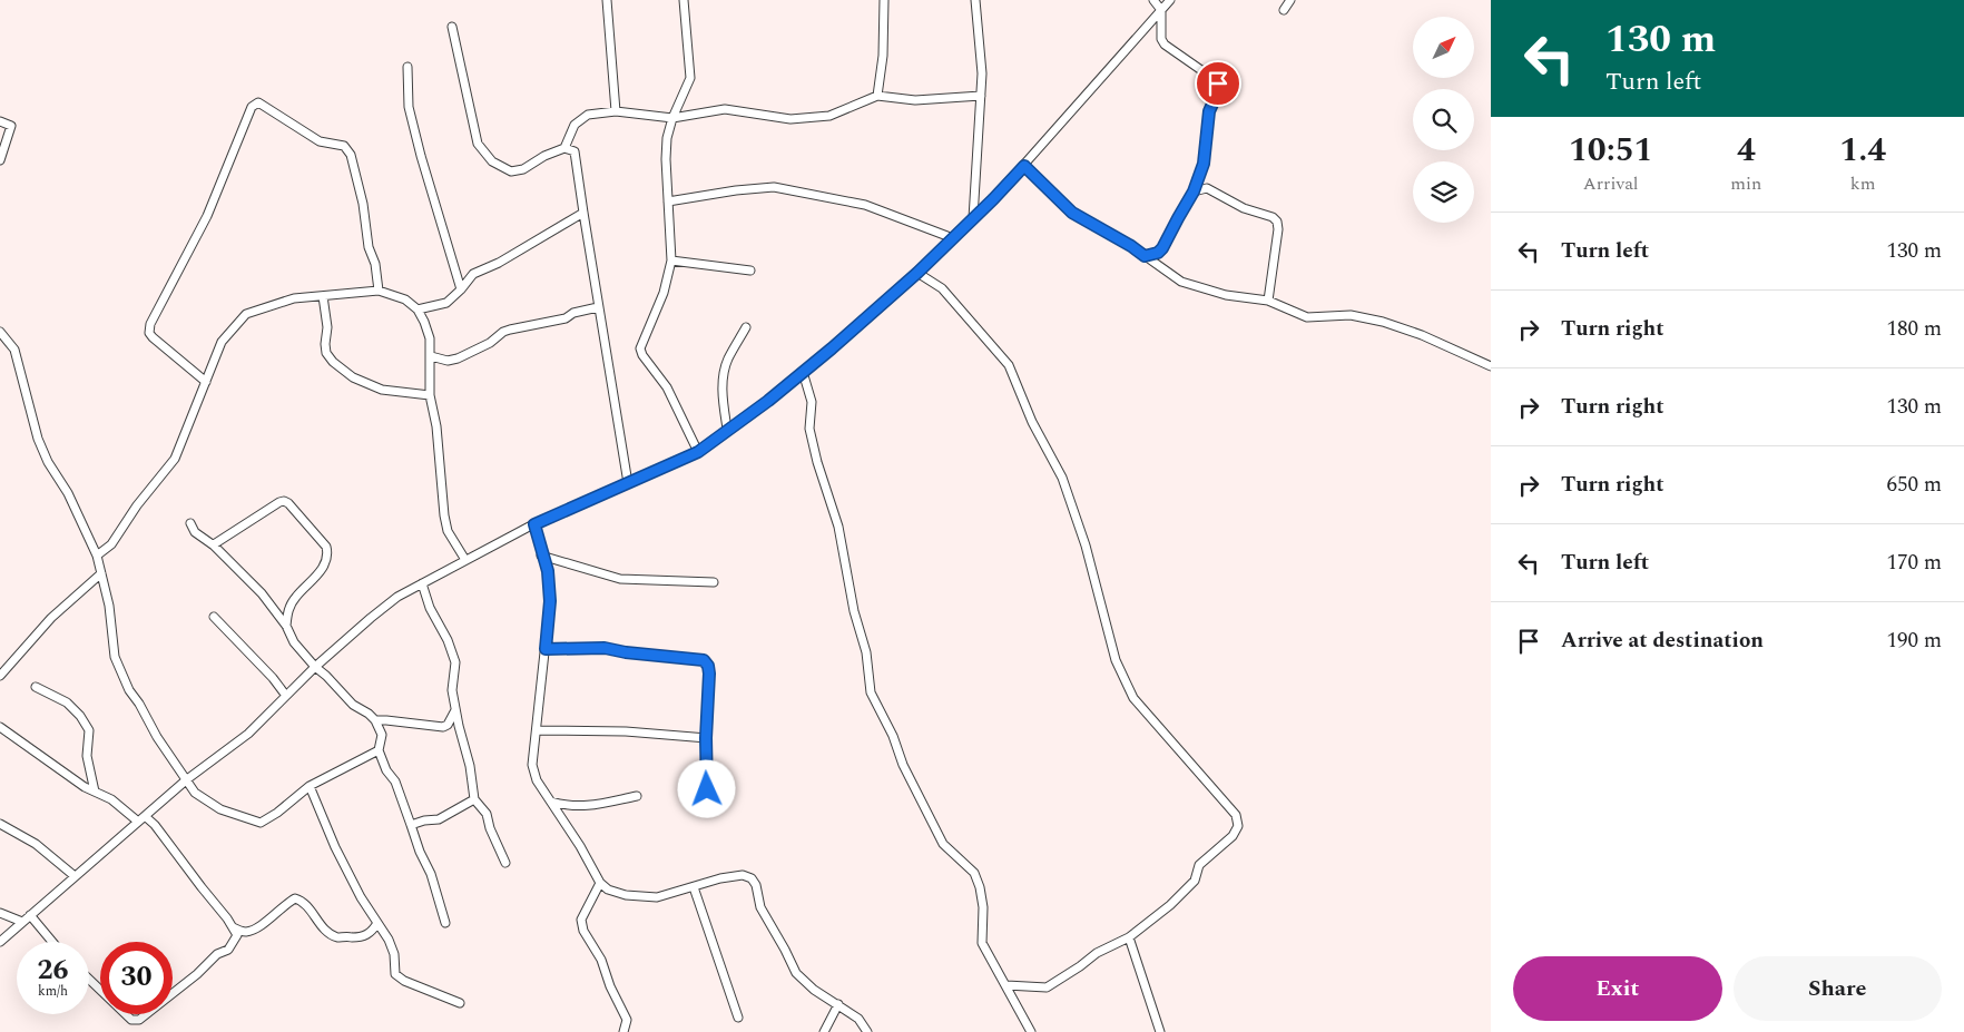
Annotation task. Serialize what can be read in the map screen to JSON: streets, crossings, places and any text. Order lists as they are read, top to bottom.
{
  "north": "top right",
  "page": {
    "turn": ["130 m", "Turn left"],
    "eta": [
      "10:51",
      "Arrival",
      "4",
      "min",
      "1.4",
      "km"
    ],
    "list": [
      {
        "name": "Turn left",
        "value": "130 m"
      },
      {
        "name": "Turn right",
        "value": "180 m"
      },
      {
        "name": "Turn right",
        "value": "130 m"
      },
      {
        "name": "Turn right",
        "value": "650 m"
      },
      {
        "name": "Turn left",
        "value": "170 m"
      },
      {
        "name": "Arrive at destination",
        "value": "190 m"
      }
    ],
    "speed": "26 km/h",
    "limit": "30",
    "buttons": ["Exit", "Share"]
  }
}
